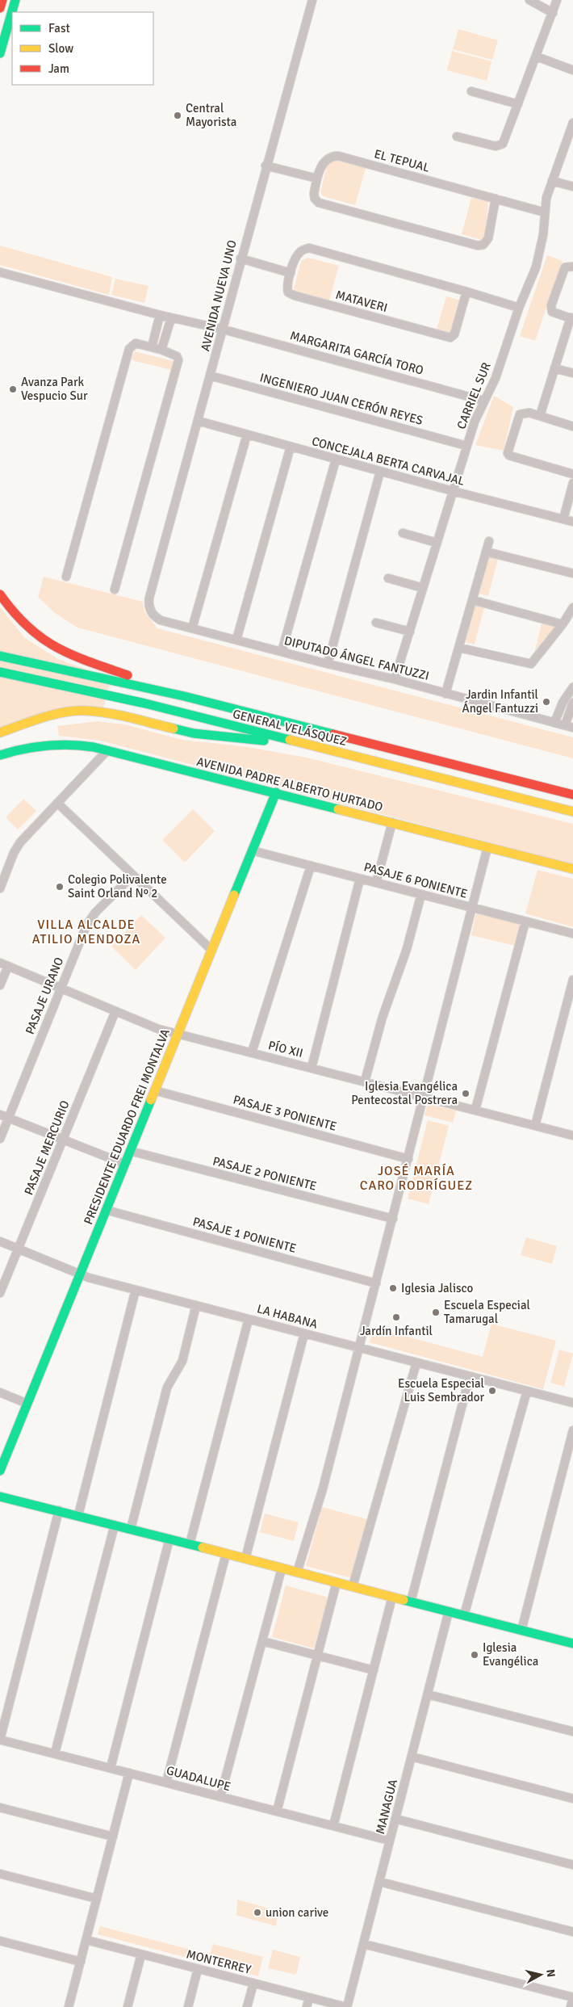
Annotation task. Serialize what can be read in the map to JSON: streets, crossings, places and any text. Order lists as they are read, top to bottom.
{
  "streets": {
    "main road": ["GENERAL VELÁSQUEZ", "AVENIDA PADRE ALBERTO HURTADO", "PRESIDENTE EDUARDO FREI MONTALVA"],
    "street": [
      "EL TEPUAL",
      "AVENIDA NUEVA UNO",
      "MATAVERI",
      "MARGARITA GARCÍA TORO",
      "CARRIEL SUR",
      "INGENIERO JUAN CERÓN REYES",
      "CONCEJALA BERTA CARVAJAL",
      "DIPUTADO ÁNGEL FANTUZZI",
      "PASAJE 6 PONIENTE",
      "PASAJE URANO",
      "PÍO XII",
      "PASAJE 3 PONIENTE",
      "PASAJE MERCURIO",
      "PASAJE 2 PONIENTE",
      "PASAJE 1 PONIENTE",
      "LA HABANA",
      "GUADALUPE",
      "MANAGUA",
      "MONTERREY"
    ]
  },
  "crossings": [
    ["EL TEPUAL", "CARRIEL SUR"],
    ["AVENIDA NUEVA UNO", "MARGARITA GARCÍA TORO"],
    ["AVENIDA NUEVA UNO", "INGENIERO JUAN CERÓN REYES"],
    ["AVENIDA NUEVA UNO", "CONCEJALA BERTA CARVAJAL"],
    ["AVENIDA NUEVA UNO", "DIPUTADO ÁNGEL FANTUZZI"],
    ["MATAVERI", "CARRIEL SUR"],
    ["MARGARITA GARCÍA TORO", "CARRIEL SUR"],
    ["CARRIEL SUR", "INGENIERO JUAN CERÓN REYES"],
    ["CARRIEL SUR", "CONCEJALA BERTA CARVAJAL"],
    ["CARRIEL SUR", "DIPUTADO ÁNGEL FANTUZZI"],
    ["AVENIDA PADRE ALBERTO HURTADO", "PRESIDENTE EDUARDO FREI MONTALVA"],
    ["PASAJE 6 PONIENTE", "PRESIDENTE EDUARDO FREI MONTALVA"],
    ["PASAJE URANO", "PÍO XII"],
    ["PÍO XII", "PRESIDENTE EDUARDO FREI MONTALVA"],
    ["PÍO XII", "PASAJE MERCURIO"],
    ["PASAJE 3 PONIENTE", "PRESIDENTE EDUARDO FREI MONTALVA"],
    ["PRESIDENTE EDUARDO FREI MONTALVA", "PASAJE 2 PONIENTE"],
    ["PRESIDENTE EDUARDO FREI MONTALVA", "PASAJE 1 PONIENTE"],
    ["PRESIDENTE EDUARDO FREI MONTALVA", "LA HABANA"],
    ["PASAJE MERCURIO", "LA HABANA"],
    ["GUADALUPE", "MANAGUA"],
    ["MANAGUA", "MONTERREY"]
  ],
  "districts": ["VILLA ALCALDE ATILIO MENDOZA", "JOSÉ MARÍA CARO RODRÍGUEZ"],
  "places": [
    "Central Mayorista",
    "Avanza Park Vespucio Sur",
    "Jardin Infantil Ángel Fantuzzi",
    "Colegio Polivalente Saint Orland Nº 2",
    "Iglesia Evangélica Pentecostal Postrera",
    "Iglesia Jalisco",
    "Escuela Especial Tamarugal",
    "Jardín Infantil",
    "Escuela Especial Luis Sembrador",
    "Iglesia Evangélica",
    "union carive"
  ],
  "legend": ["Fast", "Slow", "Jam"],
  "north": "right"
}
